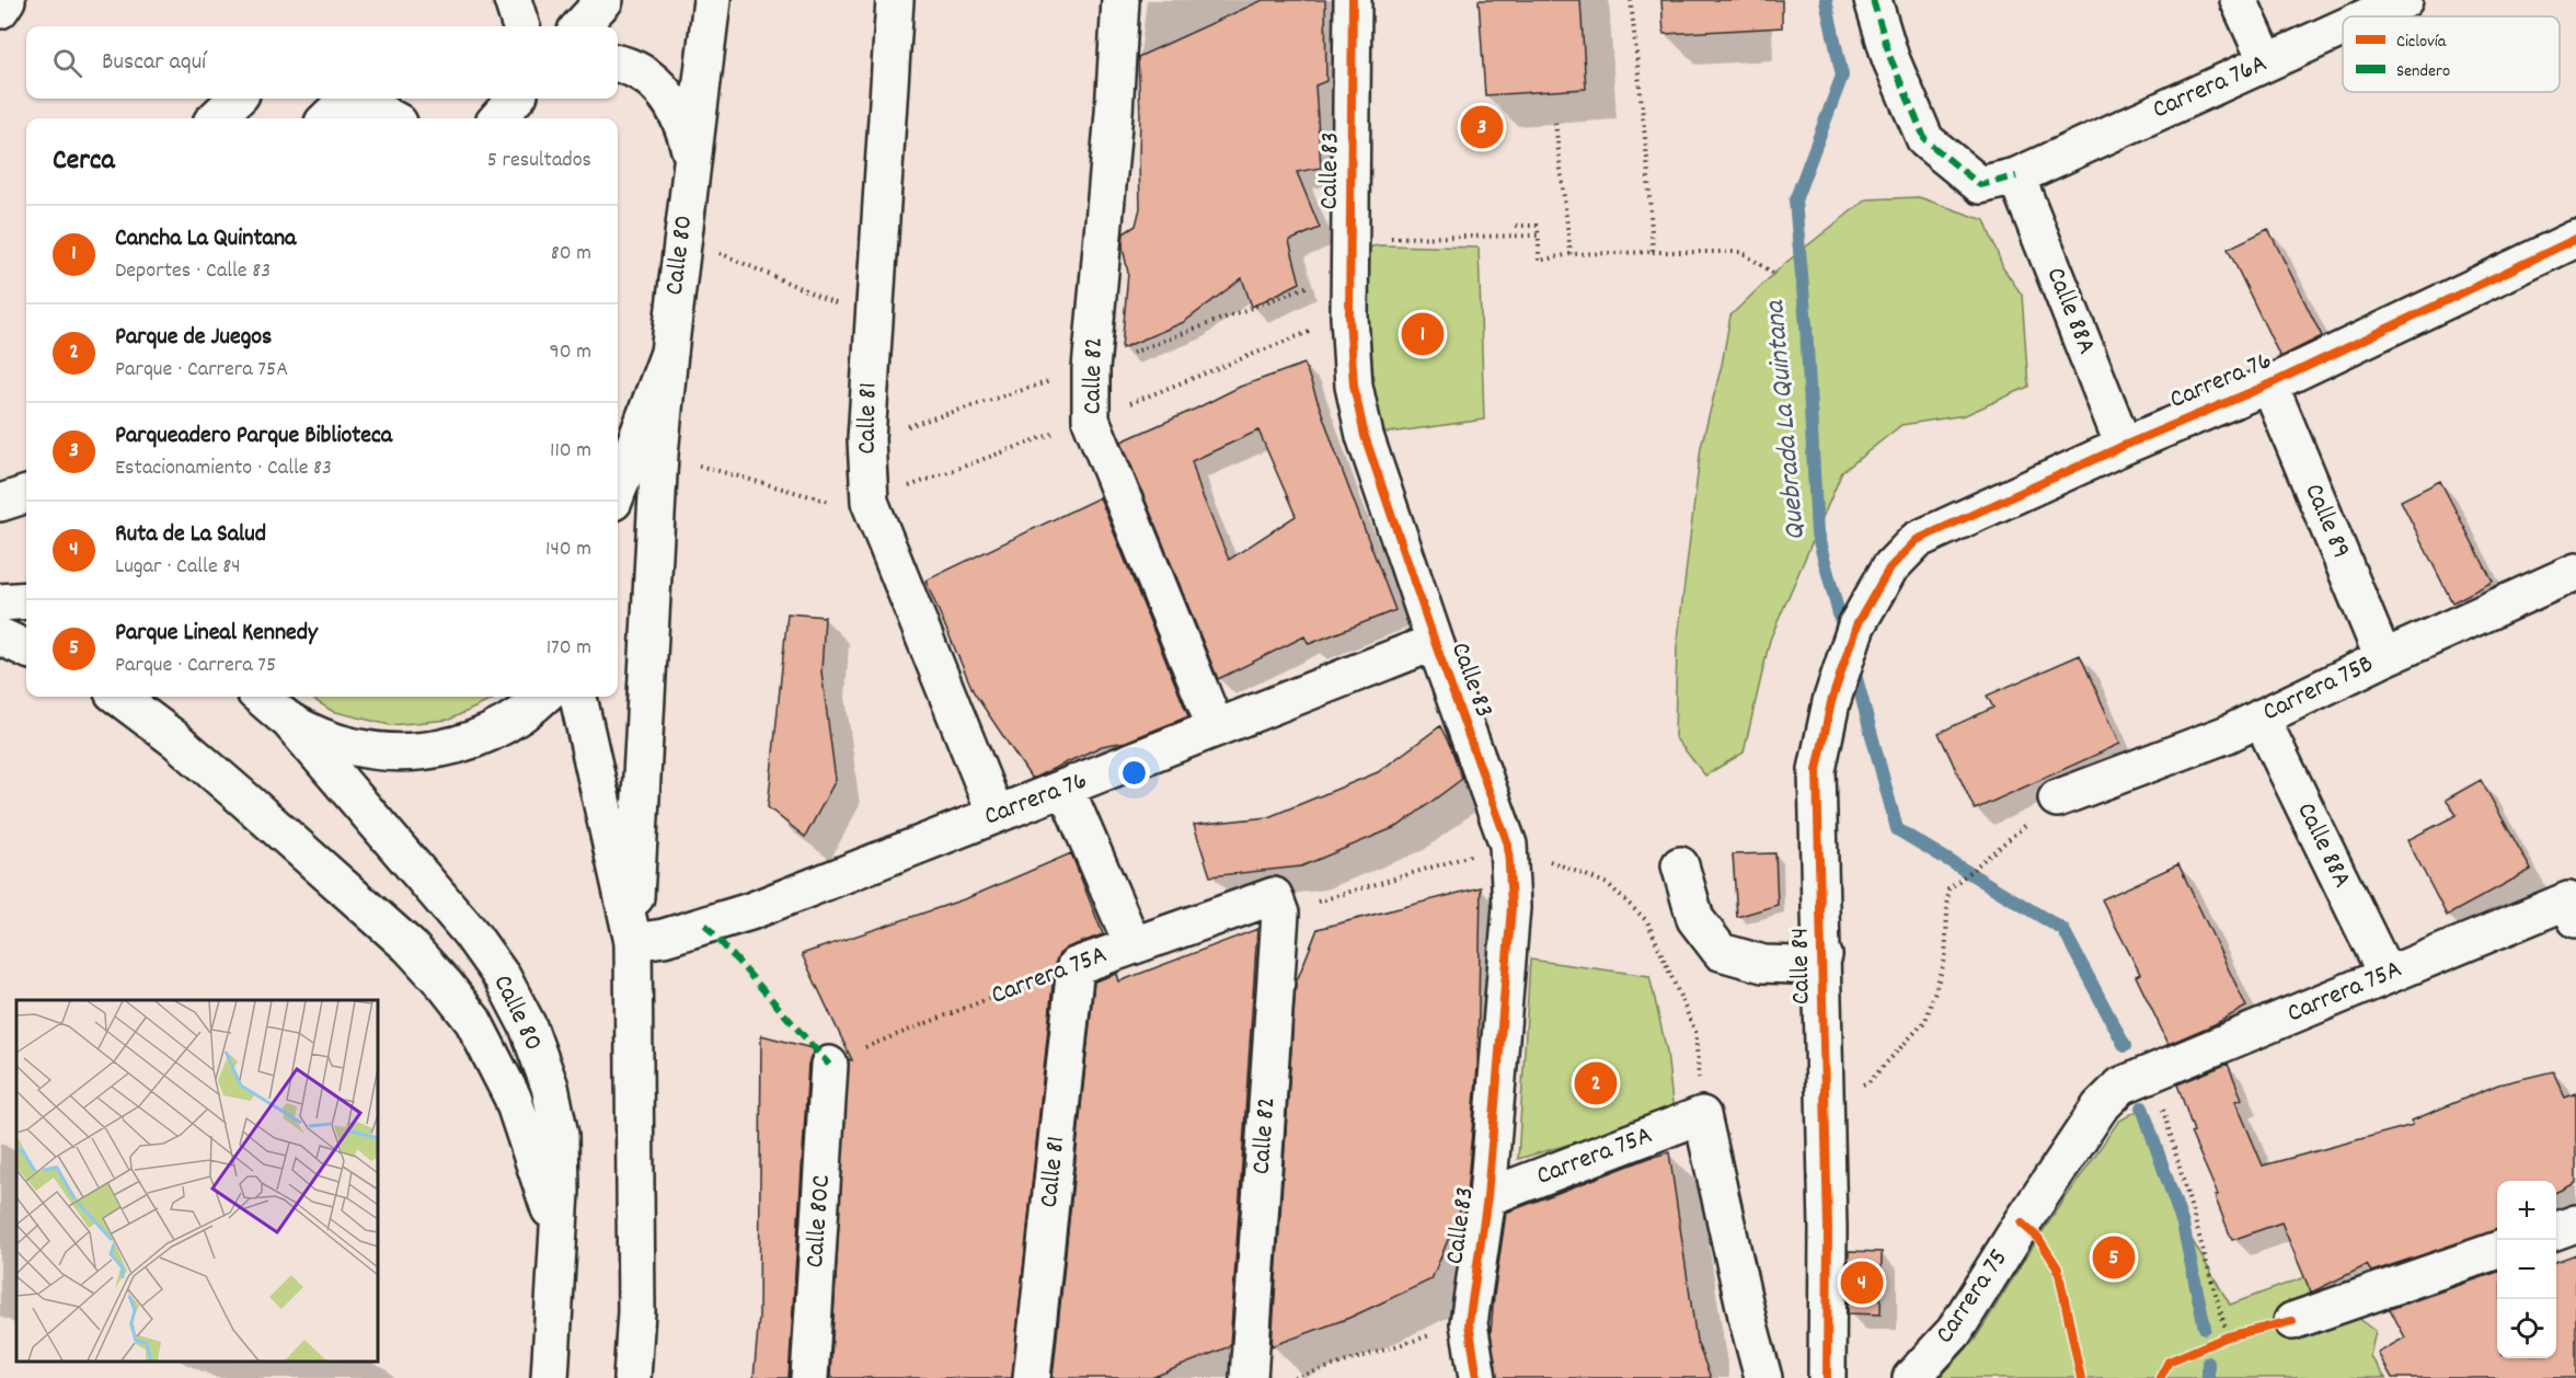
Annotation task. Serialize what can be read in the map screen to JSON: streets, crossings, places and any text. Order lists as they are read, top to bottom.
{
  "streets": {
    "street": [
      "Carrera 76A",
      "Calle 83",
      "Calle 80",
      "Calle 88A",
      "Calle 82",
      "Carrera 76",
      "Calle 81",
      "Calle 89",
      "Carrera 75B",
      "Calle 84",
      "Carrera 75A",
      "Calle 80C",
      "Carrera 75"
    ]
  },
  "crossings": [
    ["Carrera 76A", "Calle 88A"],
    ["Calle 83", "Carrera 76"],
    ["Calle 83", "Carrera 75A"],
    ["Calle 88A", "Carrera 76"],
    ["Calle 88A", "Carrera 75B"],
    ["Calle 88A", "Carrera 75A"],
    ["Calle 82", "Carrera 76"],
    ["Calle 82", "Carrera 75A"],
    ["Carrera 76", "Calle 81"],
    ["Carrera 76", "Calle 89"],
    ["Carrera 76", "Calle 84"],
    ["Calle 81", "Carrera 75A"],
    ["Calle 89", "Carrera 75B"],
    ["Carrera 75A", "Calle 80C"],
    ["Carrera 75A", "Carrera 75"]
  ],
  "water": ["Quebrada La Quintana"],
  "legend": ["Ciclovía", "Sendero"],
  "page": {
    "search": "Buscar aquí",
    "pins": [
      "3",
      "1",
      "2",
      "5",
      "4"
    ],
    "heading": ["Cerca", "5 resultados"],
    "list": [
      {
        "mark": "1",
        "name": "Cancha La Quintana",
        "note": "Deportes · Calle 83",
        "value": "80 m"
      },
      {
        "mark": "2",
        "name": "Parque de Juegos",
        "note": "Parque · Carrera 75A",
        "value": "90 m"
      },
      {
        "mark": "3",
        "name": "Parqueadero Parque Biblioteca",
        "note": "Estacionamiento · Calle 83",
        "value": "110 m"
      },
      {
        "mark": "4",
        "name": "Ruta de La Salud",
        "note": "Lugar · Calle 84",
        "value": "140 m"
      },
      {
        "mark": "5",
        "name": "Parque Lineal Kennedy",
        "note": "Parque · Carrera 75",
        "value": "170 m"
      }
    ],
    "map_buttons": ["+", "−"]
  }
}
